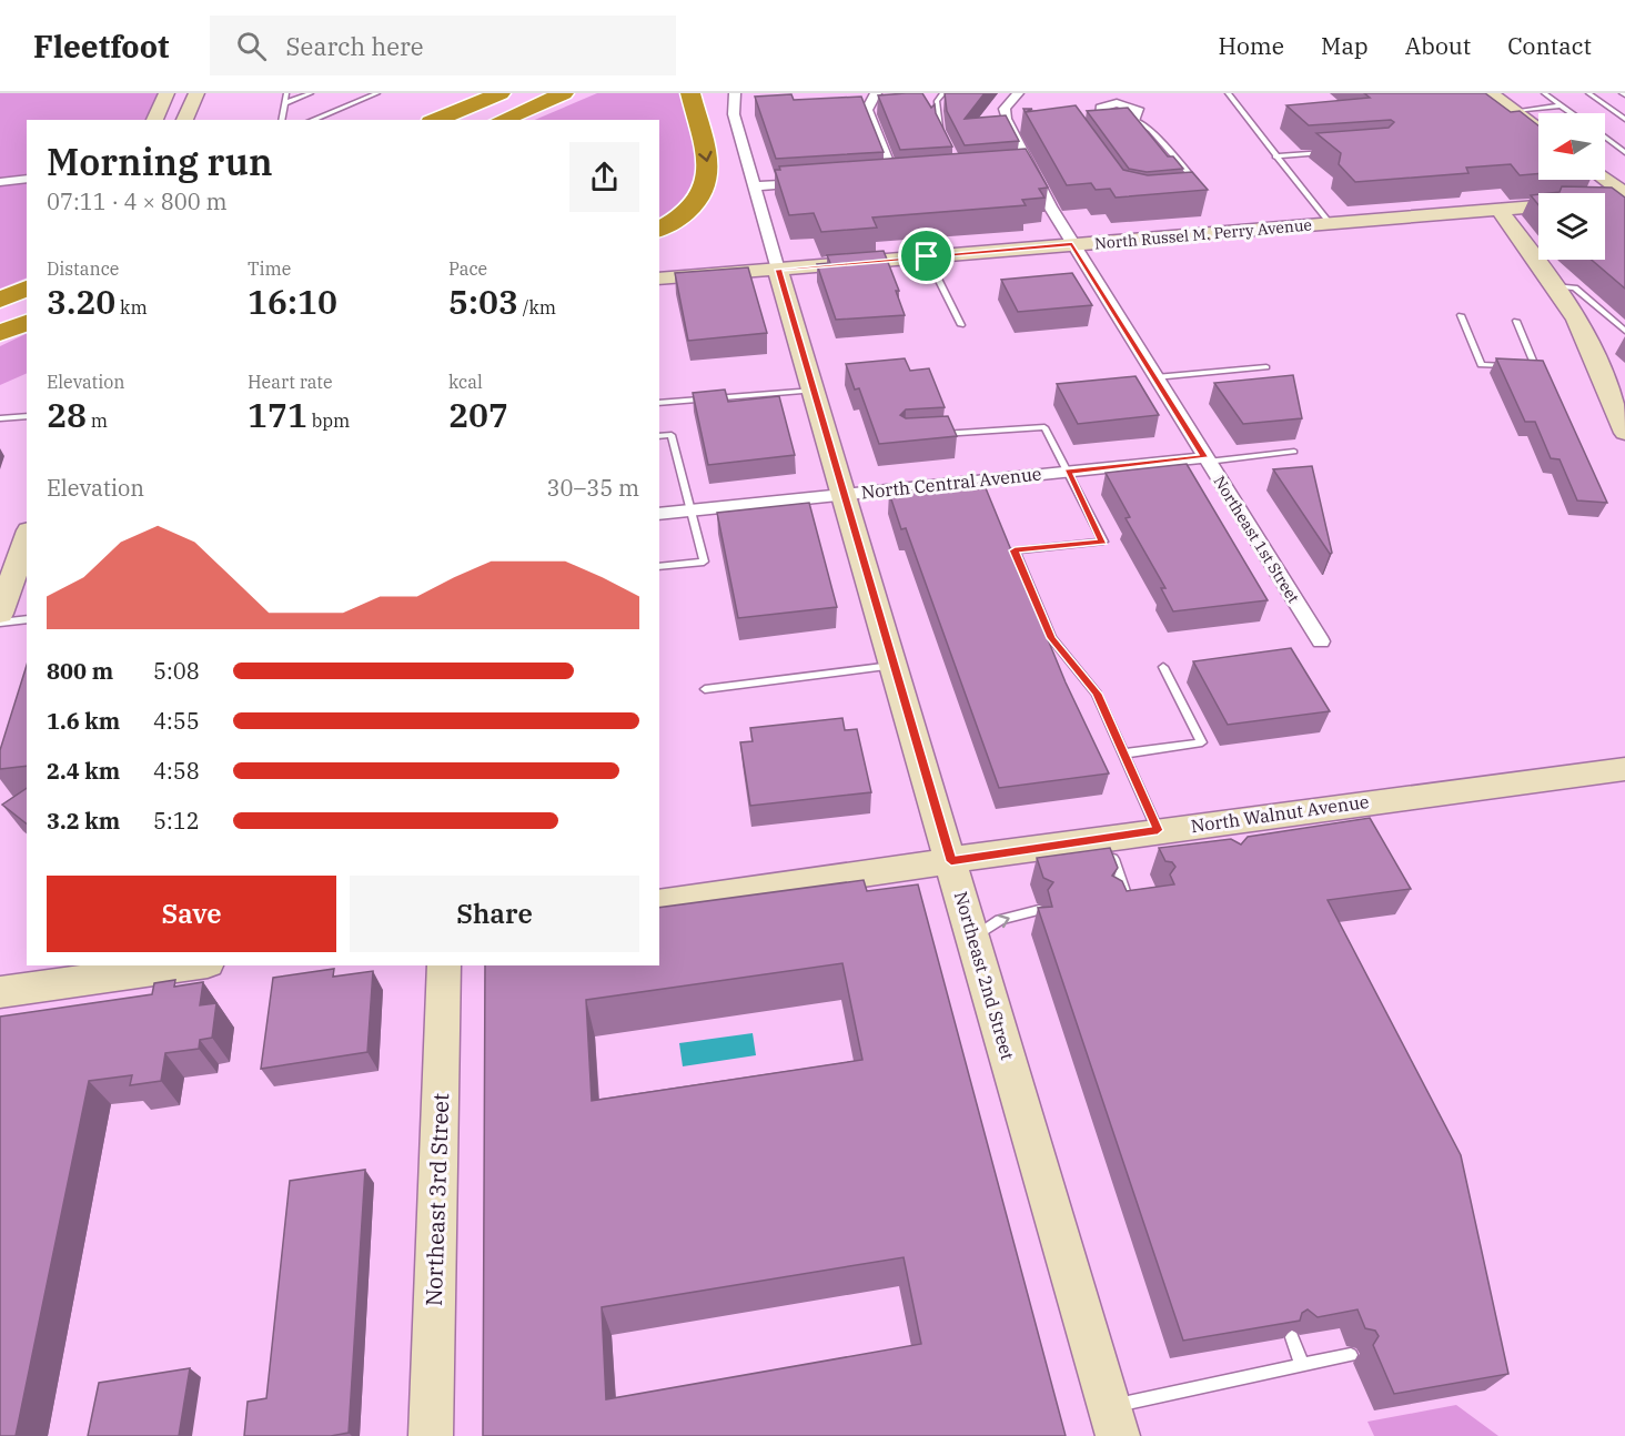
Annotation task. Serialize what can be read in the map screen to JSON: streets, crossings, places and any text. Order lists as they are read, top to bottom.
{
  "streets": {
    "street": [
      "North Russel M. Perry Avenue",
      "North Central Avenue",
      "Northeast 1st Street",
      "North Walnut Avenue",
      "Northeast 2nd Street",
      "Northeast 3rd Street"
    ]
  },
  "crossings": [
    ["North Russel M. Perry Avenue", "Northeast 1st Street"],
    ["North Russel M. Perry Avenue", "Northeast 2nd Street"],
    ["North Central Avenue", "Northeast 1st Street"],
    ["North Central Avenue", "Northeast 2nd Street"],
    ["North Walnut Avenue", "Northeast 2nd Street"]
  ],
  "north": "left",
  "page": {
    "header": "Fleetfoot",
    "search": "Search here",
    "nav": [
      "Home",
      "Map",
      "About",
      "Contact"
    ],
    "heading": ["Morning run", "07:11 · 4 × 800 m"],
    "stats": [
      ["Distance", "3.20 km"],
      ["Time", "16:10"],
      ["Pace", "5:03 /km"],
      ["Elevation", "28 m"],
      ["Heart rate", "171 bpm"],
      ["kcal", "207"]
    ],
    "chart": ["Elevation", "30–35 m"],
    "list": [
      {
        "name": "800 m",
        "note": "5:08"
      },
      {
        "name": "1.6 km",
        "note": "4:55"
      },
      {
        "name": "2.4 km",
        "note": "4:58"
      },
      {
        "name": "3.2 km",
        "note": "5:12"
      }
    ],
    "buttons": ["Save", "Share"]
  }
}
